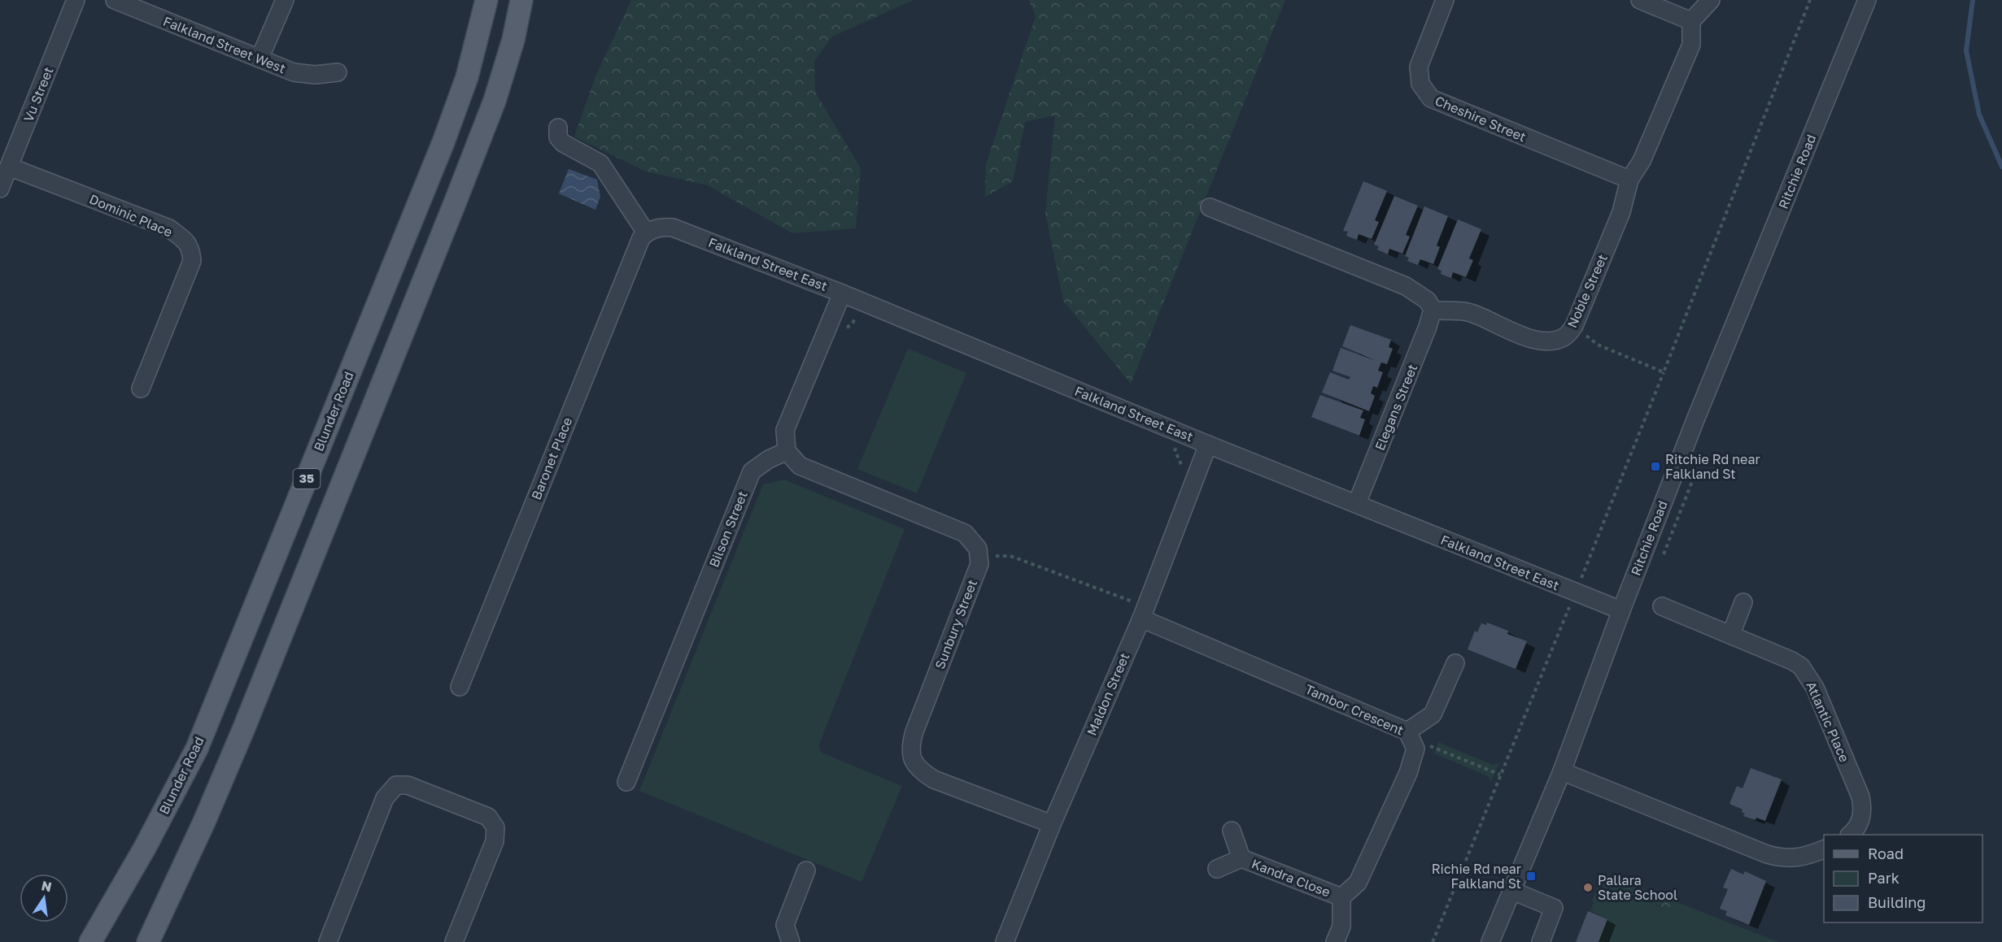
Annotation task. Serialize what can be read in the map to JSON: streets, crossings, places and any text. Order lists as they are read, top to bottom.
{
  "streets": {
    "main road": ["Blunder Road", "35"],
    "street": [
      "Falkland Street West",
      "Vu Street",
      "Cheshire Street",
      "Ritchie Road",
      "Dominic Place",
      "Falkland Street East",
      "Noble Street",
      "Elegans Street",
      "Baronet Place",
      "Bilson Street",
      "Sunbury Street",
      "Maldon Street",
      "Tambor Crescent",
      "Atlantic Place",
      "Kandra Close"
    ]
  },
  "crossings": [
    ["Vu Street", "Dominic Place"],
    ["Cheshire Street", "Noble Street"],
    ["Ritchie Road", "Falkland Street East"],
    ["Falkland Street East", "Elegans Street"],
    ["Falkland Street East", "Baronet Place"],
    ["Falkland Street East", "Maldon Street"],
    ["Noble Street", "Elegans Street"],
    ["Bilson Street", "Sunbury Street"],
    ["Sunbury Street", "Maldon Street"],
    ["Maldon Street", "Tambor Crescent"],
    ["Tambor Crescent", "Kandra Close"]
  ],
  "places": {
    "transit": ["Ritchie Rd near Falkland St", "Richie Rd near Falkland St"],
    "other": ["Pallara State School"]
  },
  "legend": ["Road", "Park", "Building"],
  "north": "top"
}
